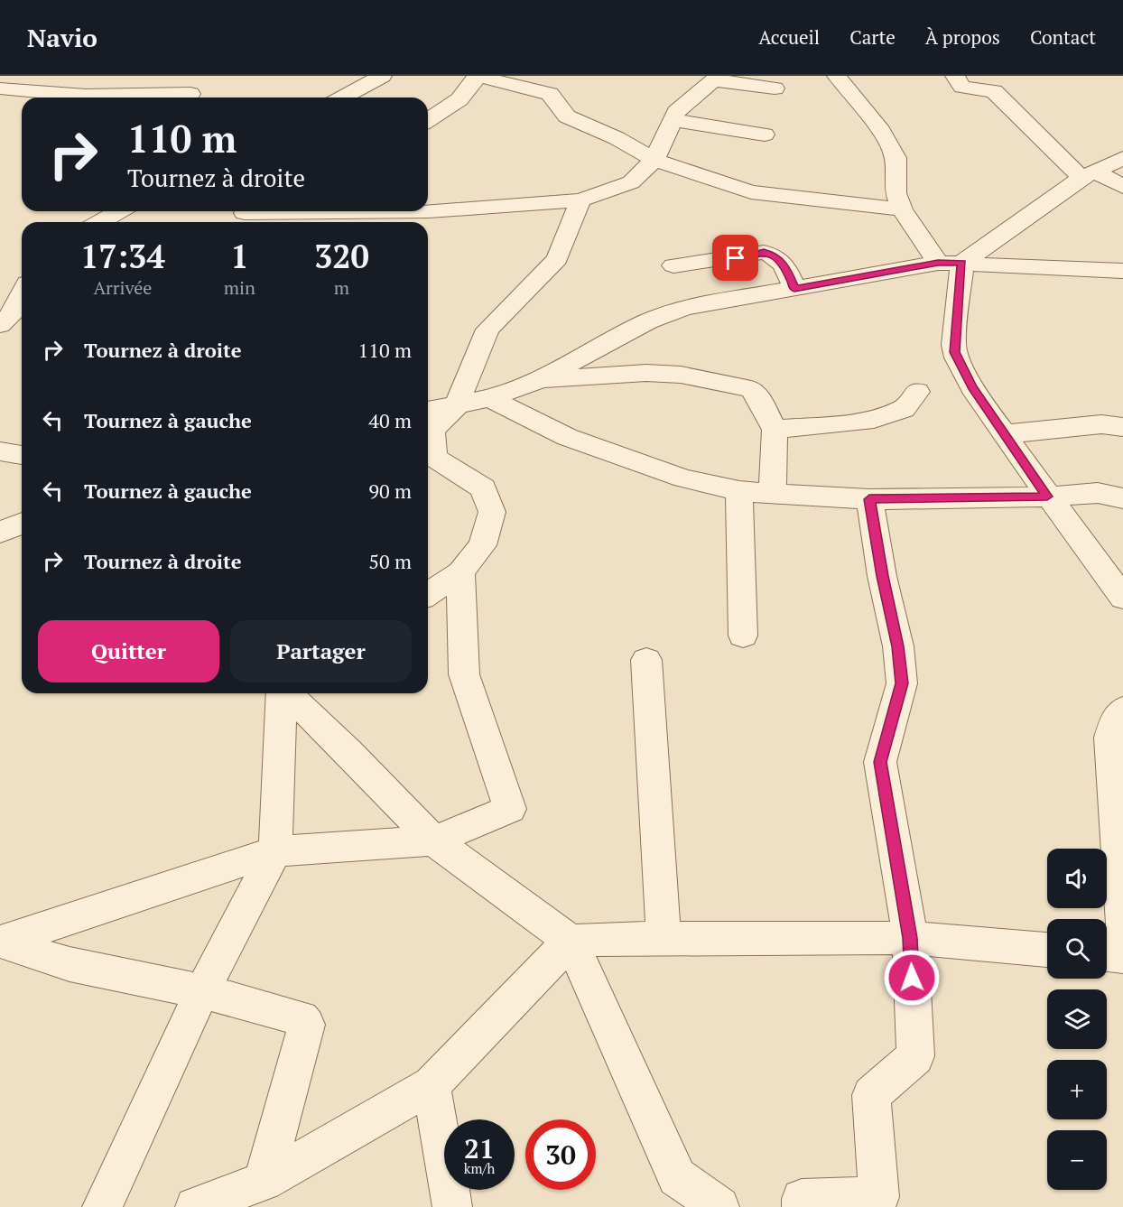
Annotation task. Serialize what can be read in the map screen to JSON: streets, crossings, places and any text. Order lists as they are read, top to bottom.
{
  "page": {
    "header": "Navio",
    "nav": [
      "Accueil",
      "Carte",
      "À propos",
      "Contact"
    ],
    "turn": ["110 m", "Tournez à droite"],
    "eta": [
      "17:34",
      "Arrivée",
      "1",
      "min",
      "320",
      "m"
    ],
    "list": [
      {
        "name": "Tournez à droite",
        "value": "110 m"
      },
      {
        "name": "Tournez à gauche",
        "value": "40 m"
      },
      {
        "name": "Tournez à gauche",
        "value": "90 m"
      },
      {
        "name": "Tournez à droite",
        "value": "50 m"
      }
    ],
    "buttons": ["Quitter", "Partager"],
    "map_buttons": ["+", "−"],
    "speed": "21 km/h",
    "limit": "30"
  }
}
